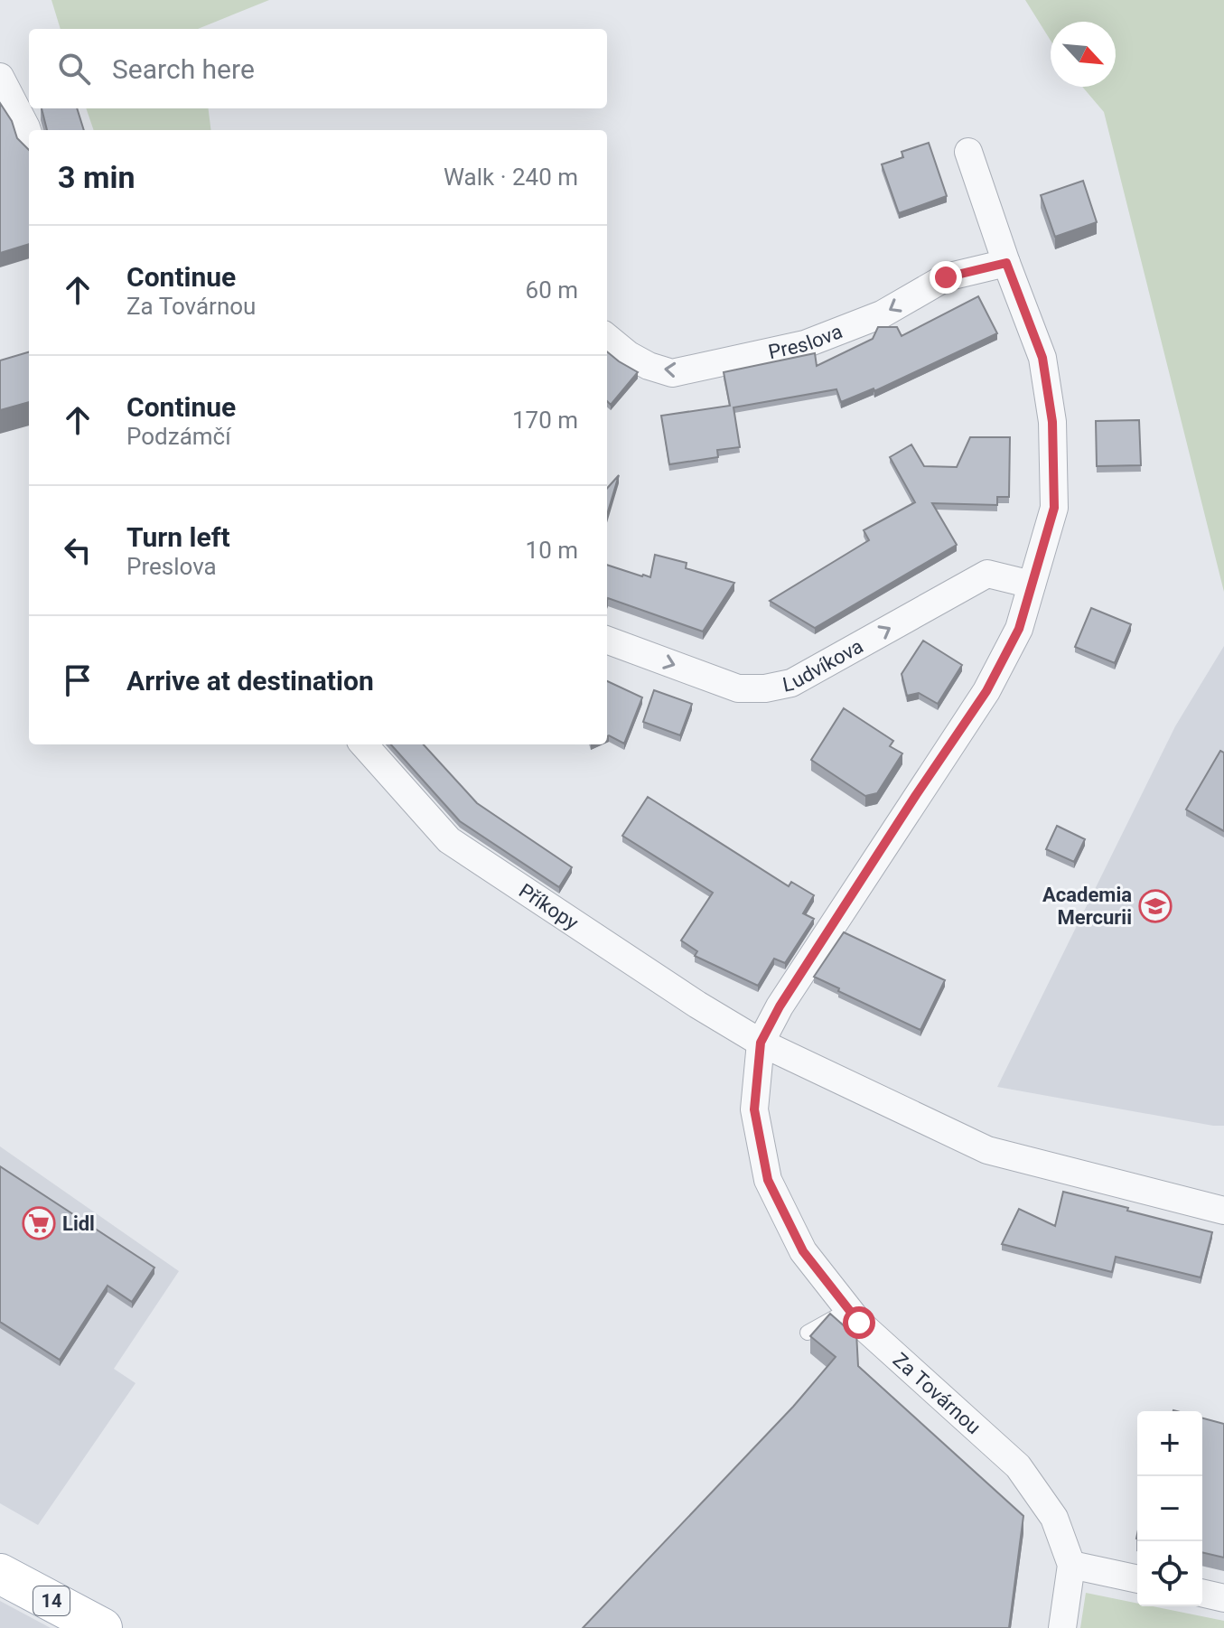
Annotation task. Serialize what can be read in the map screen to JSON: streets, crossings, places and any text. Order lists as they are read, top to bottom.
{
  "streets": {
    "main road": ["14"],
    "street": [
      "Preslova",
      "Ludvíkova",
      "Příkopy",
      "Za Továrnou"
    ]
  },
  "crossings": [
    ["Příkopy", "Za Továrnou"]
  ],
  "one_way": ["Preslova", "Ludvíkova"],
  "places": {
    "school or university": ["Academia Mercurii"],
    "supermarket": ["Lidl"]
  },
  "north": "bottom right",
  "page": {
    "search": "Search here",
    "heading": ["3 min", "Walk · 240 m"],
    "list": [
      ["Continue", "Za Továrnou", "60 m"],
      ["Continue", "Podzámčí", "170 m"],
      ["Turn left", "Preslova", "10 m"],
      "Arrive at destination"
    ],
    "map_buttons": ["+", "−"]
  }
}
